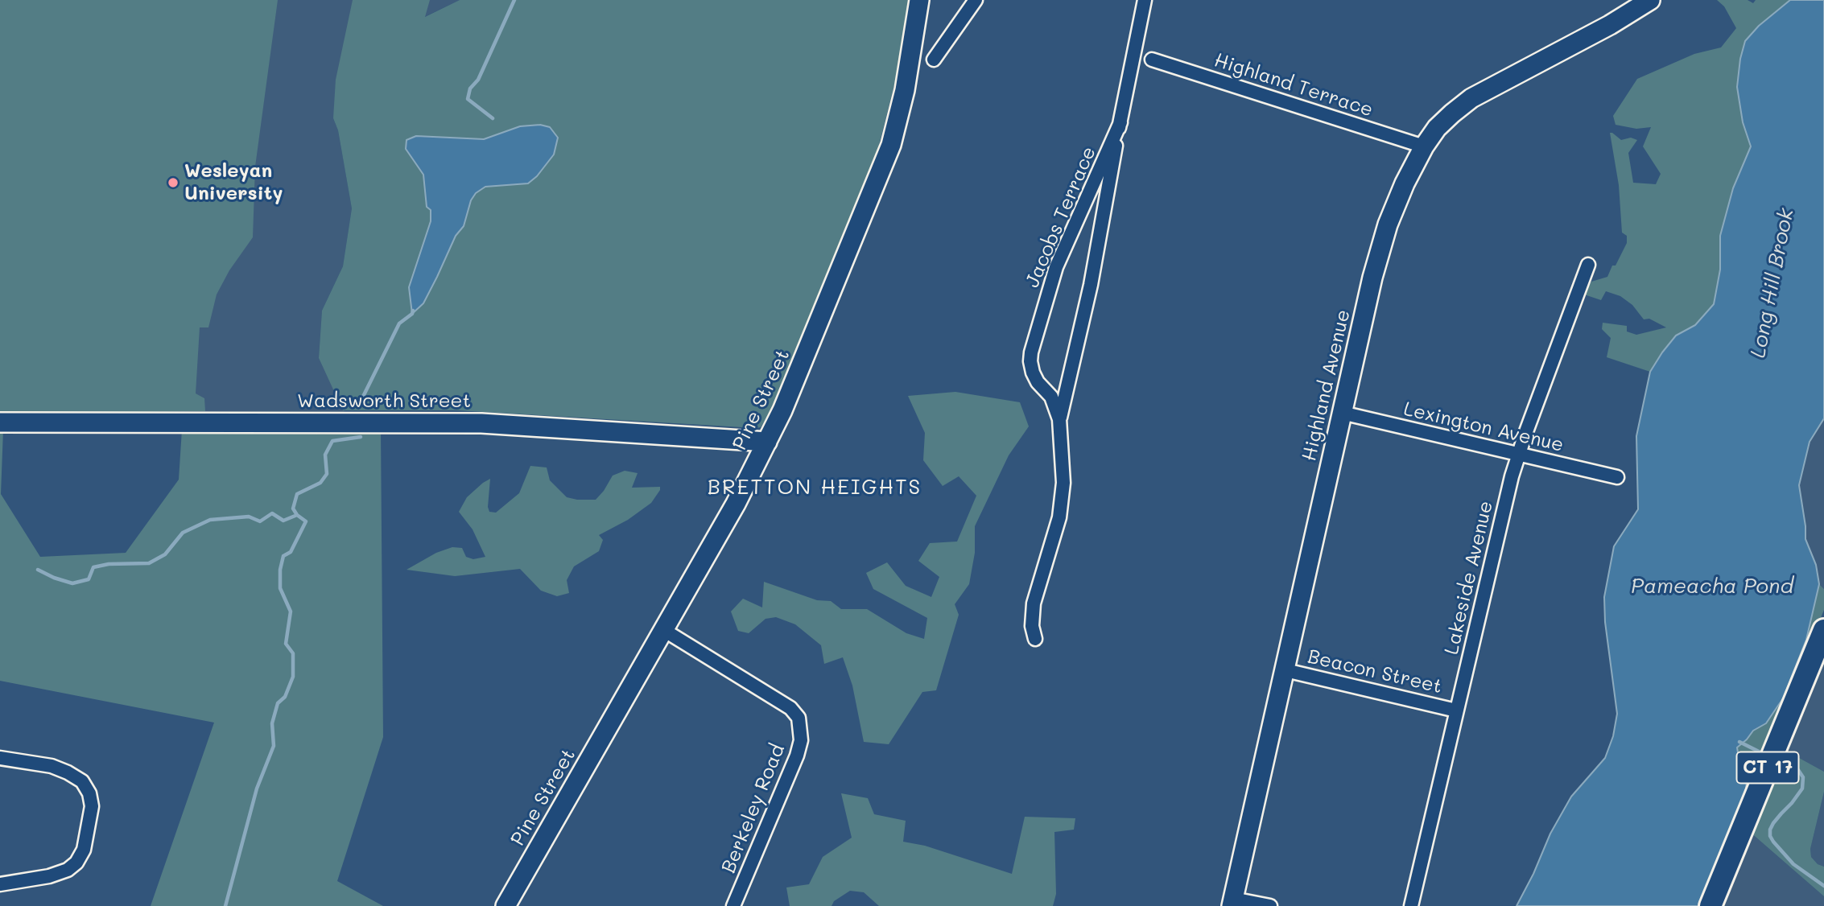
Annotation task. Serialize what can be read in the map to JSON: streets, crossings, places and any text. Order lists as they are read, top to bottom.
{
  "streets": {
    "main road": ["CT 17"],
    "street": [
      "Highland Terrace",
      "Jacobs Terrace",
      "Highland Avenue",
      "Pine Street",
      "Wadsworth Street",
      "Lexington Avenue",
      "Lakeside Avenue",
      "Beacon Street",
      "Berkeley Road"
    ]
  },
  "crossings": [
    ["Highland Terrace", "Highland Avenue"],
    ["Highland Avenue", "Lexington Avenue"],
    ["Highland Avenue", "Beacon Street"],
    ["Pine Street", "Wadsworth Street"],
    ["Pine Street", "Berkeley Road"],
    ["Lexington Avenue", "Lakeside Avenue"],
    ["Lakeside Avenue", "Beacon Street"]
  ],
  "districts": ["BRETTON HEIGHTS"],
  "water": ["Long Hill Brook", "Pameacha Pond"],
  "places": ["Wesleyan University"]
}
